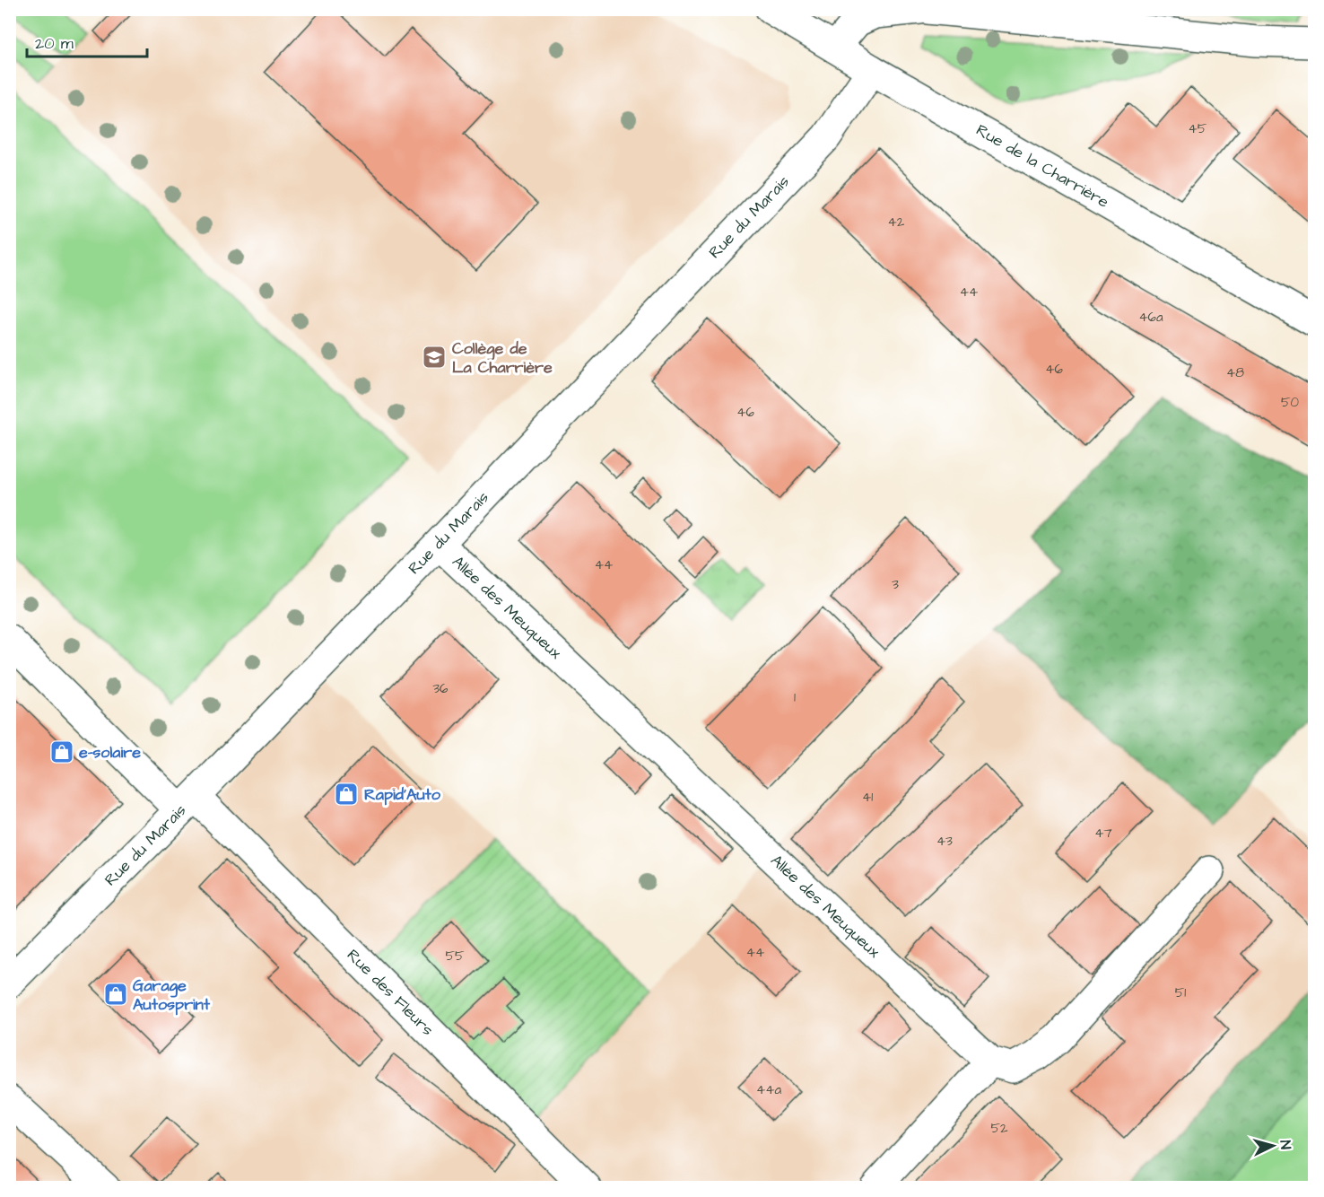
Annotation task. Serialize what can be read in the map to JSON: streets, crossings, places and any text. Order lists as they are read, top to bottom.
{
  "streets": {
    "street": [
      "Rue de la Charrière",
      "Rue du Marais",
      "Allée des Meuqueux",
      "Rue des Fleurs"
    ]
  },
  "crossings": [
    ["Rue de la Charrière", "Rue du Marais"],
    ["Rue du Marais", "Allée des Meuqueux"],
    ["Rue du Marais", "Rue des Fleurs"]
  ],
  "places": {
    "school or university": ["Collège de La Charrière"],
    "shop": ["e-solaire", "Rapid'Auto", "Garage Autosprint"]
  },
  "house_numbers": [
    "45",
    "42",
    "44",
    "46a",
    "46",
    "48",
    "50",
    "46",
    "44",
    "3",
    "36",
    "1",
    "41",
    "47",
    "43",
    "44",
    "55",
    "51",
    "44a",
    "52"
  ],
  "scale_bar": "20 m",
  "north": "right"
}
